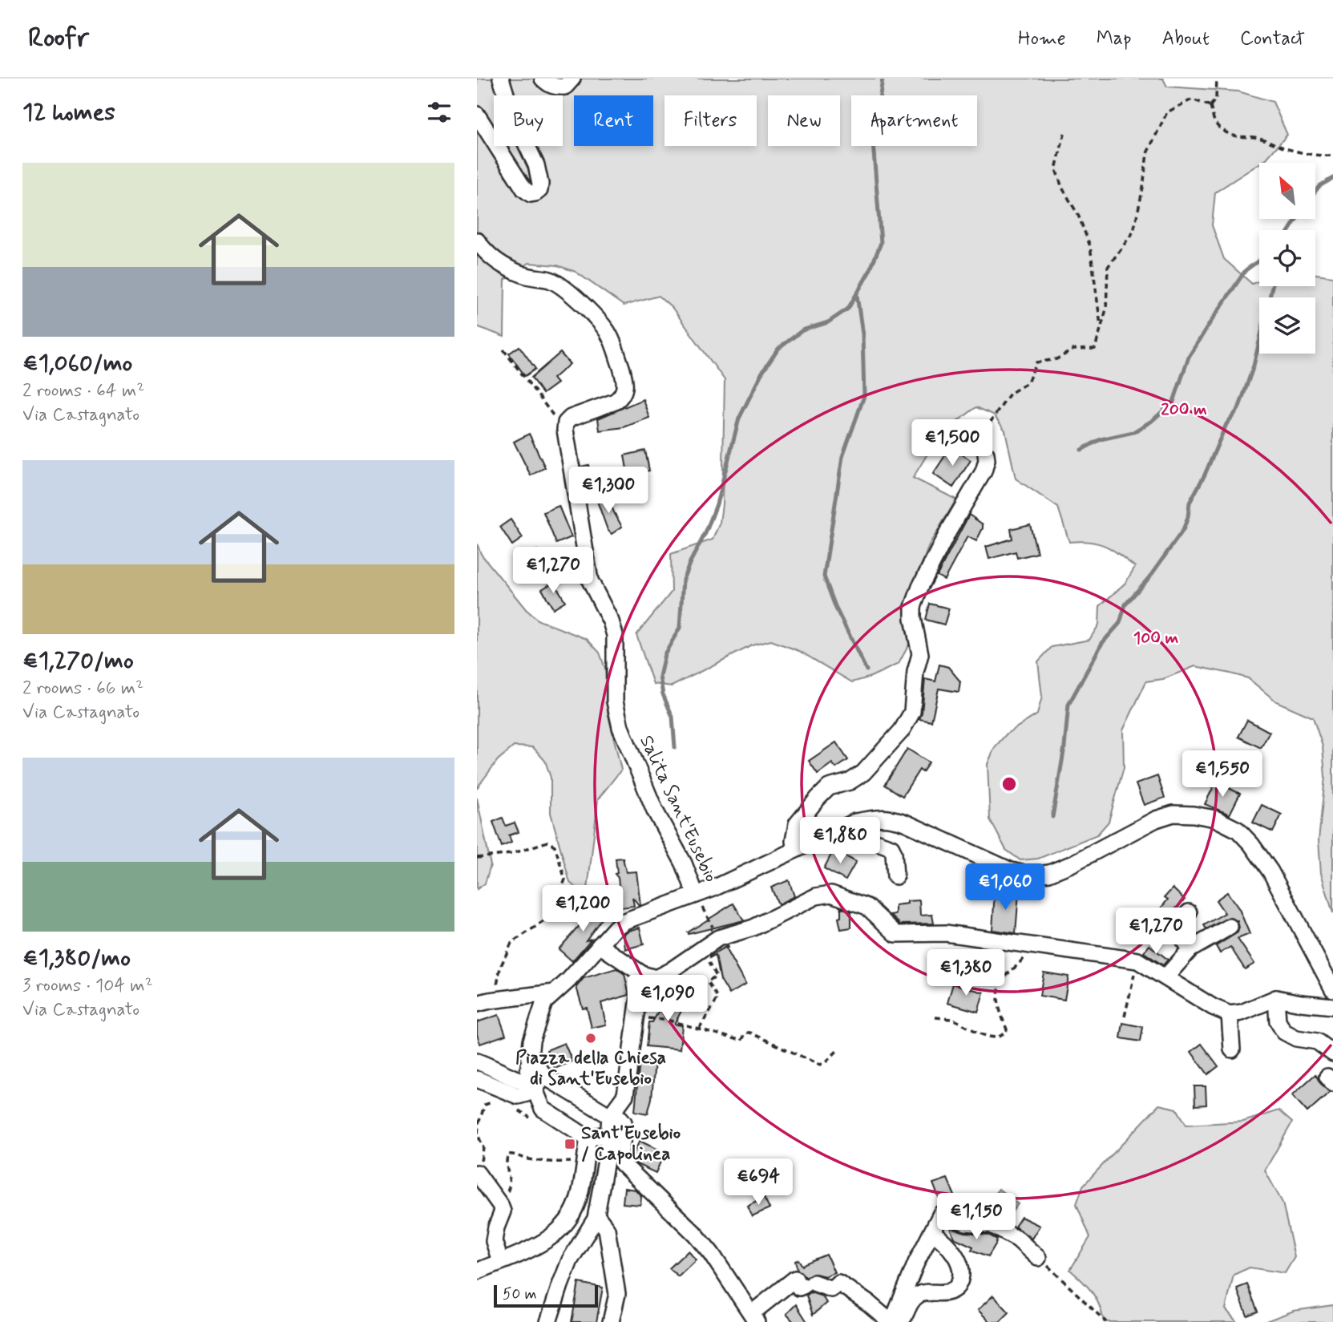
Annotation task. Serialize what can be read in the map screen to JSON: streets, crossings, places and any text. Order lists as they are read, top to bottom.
{
  "streets": {
    "street": ["Salita Sant'Eusebio"]
  },
  "places": {
    "other": ["Piazza della Chiesa di Sant'Eusebio"],
    "transit": ["Sant'Eusebio / Capolinea"]
  },
  "scale_bar": "50 m",
  "north": "top left",
  "page": {
    "header": "Roofr",
    "nav": [
      "Home",
      "Map",
      "About",
      "Contact"
    ],
    "heading": "12 homes",
    "chip": [
      "Buy",
      "Rent",
      "Filters",
      "New",
      "Apartment"
    ],
    "list": [
      {
        "name": "€1,060/mo",
        "note": "2 rooms · 64 m² · Via Castagnato"
      },
      {
        "name": "€1,270/mo",
        "note": "2 rooms · 66 m² · Via Castagnato"
      },
      {
        "name": "€1,380/mo",
        "note": "3 rooms · 104 m² · Via Castagnato"
      }
    ],
    "price": [
      "€1,500",
      "€1,300",
      "€1,270",
      "€1,550",
      "€1,880",
      "€1,060",
      "€1,200",
      "€1,270",
      "€1,380",
      "€1,090",
      "€694",
      "€1,150"
    ],
    "scale": "50 m"
  },
  "rings": ["200 m", "100 m"]
}
